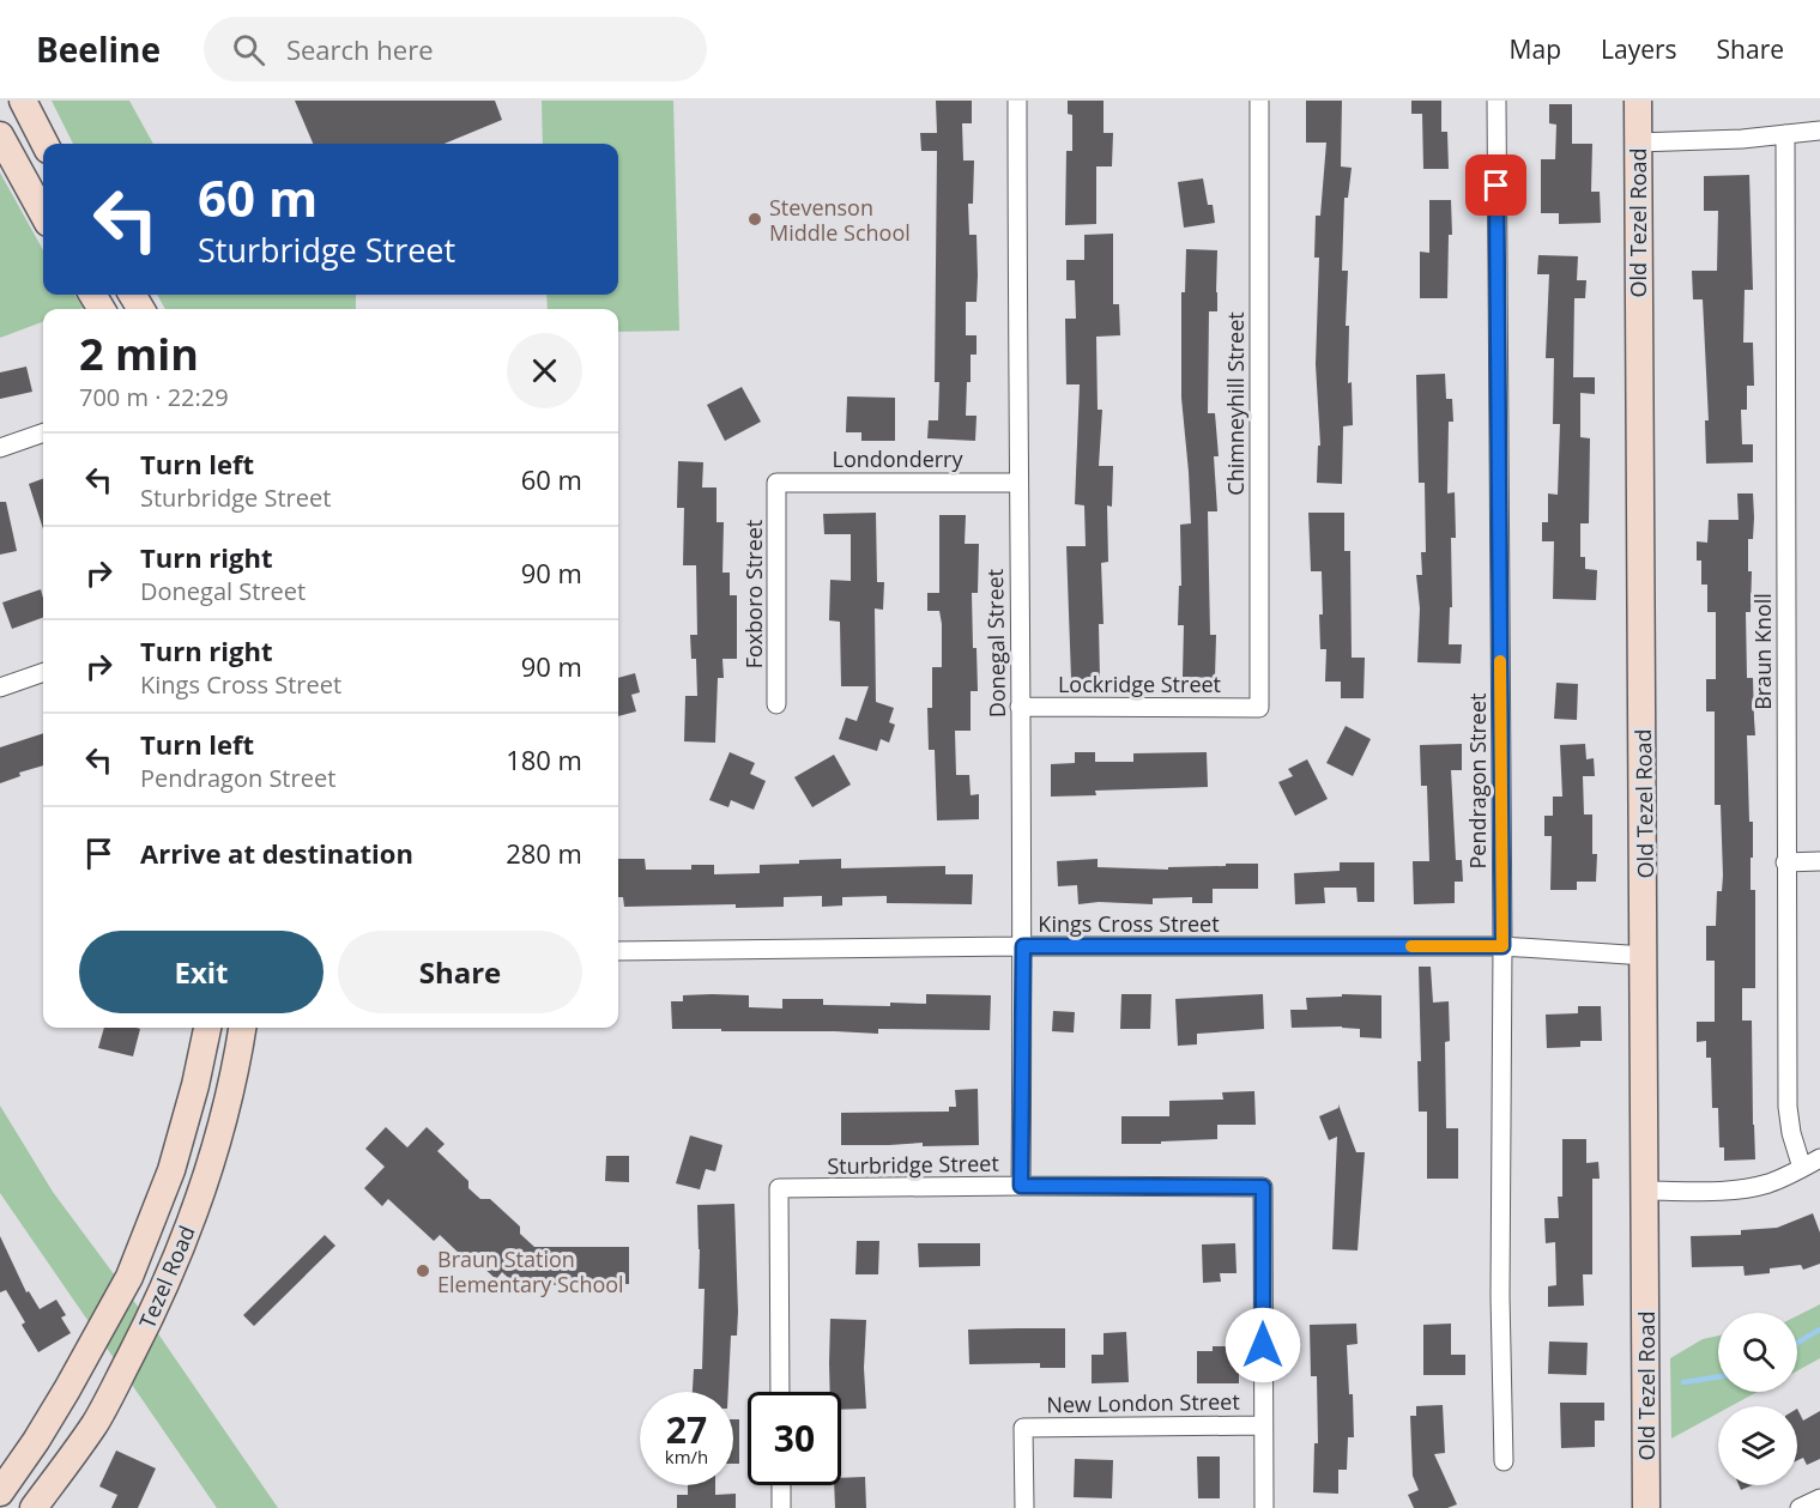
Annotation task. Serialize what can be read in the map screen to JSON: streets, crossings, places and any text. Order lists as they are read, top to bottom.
{
  "streets": {
    "street": [
      "Old Tezel Road",
      "Chimneyhill Street",
      "Londonderry",
      "Foxboro Street",
      "Donegal Street",
      "Braun Knoll",
      "Lockridge Street",
      "Pendragon Street",
      "Kings Cross Street",
      "Sturbridge Street",
      "Tezel Road",
      "New London Street"
    ]
  },
  "crossings": [
    ["Old Tezel Road", "Kings Cross Street"],
    ["Chimneyhill Street", "Lockridge Street"],
    ["Londonderry", "Foxboro Street"],
    ["Londonderry", "Donegal Street"],
    ["Donegal Street", "Lockridge Street"],
    ["Donegal Street", "Kings Cross Street"],
    ["Donegal Street", "Sturbridge Street"],
    ["Pendragon Street", "Kings Cross Street"],
    ["Sturbridge Street", "New London Street"]
  ],
  "places": ["Stevenson Middle School", "Braun Station Elementary School"],
  "page": {
    "header": "Beeline",
    "search": "Search here",
    "nav": ["Map", "Layers", "Share"],
    "turn": ["60 m", "Sturbridge Street"],
    "heading": ["2 min", "700 m · 22:29"],
    "list": [
      {
        "name": "Turn left",
        "note": "Sturbridge Street",
        "value": "60 m"
      },
      {
        "name": "Turn right",
        "note": "Donegal Street",
        "value": "90 m"
      },
      {
        "name": "Turn right",
        "note": "Kings Cross Street",
        "value": "90 m"
      },
      {
        "name": "Turn left",
        "note": "Pendragon Street",
        "value": "180 m"
      },
      {
        "name": "Arrive at destination",
        "value": "280 m"
      }
    ],
    "buttons": ["Exit", "Share"],
    "speed": "27 km/h",
    "limit": "30"
  }
}
